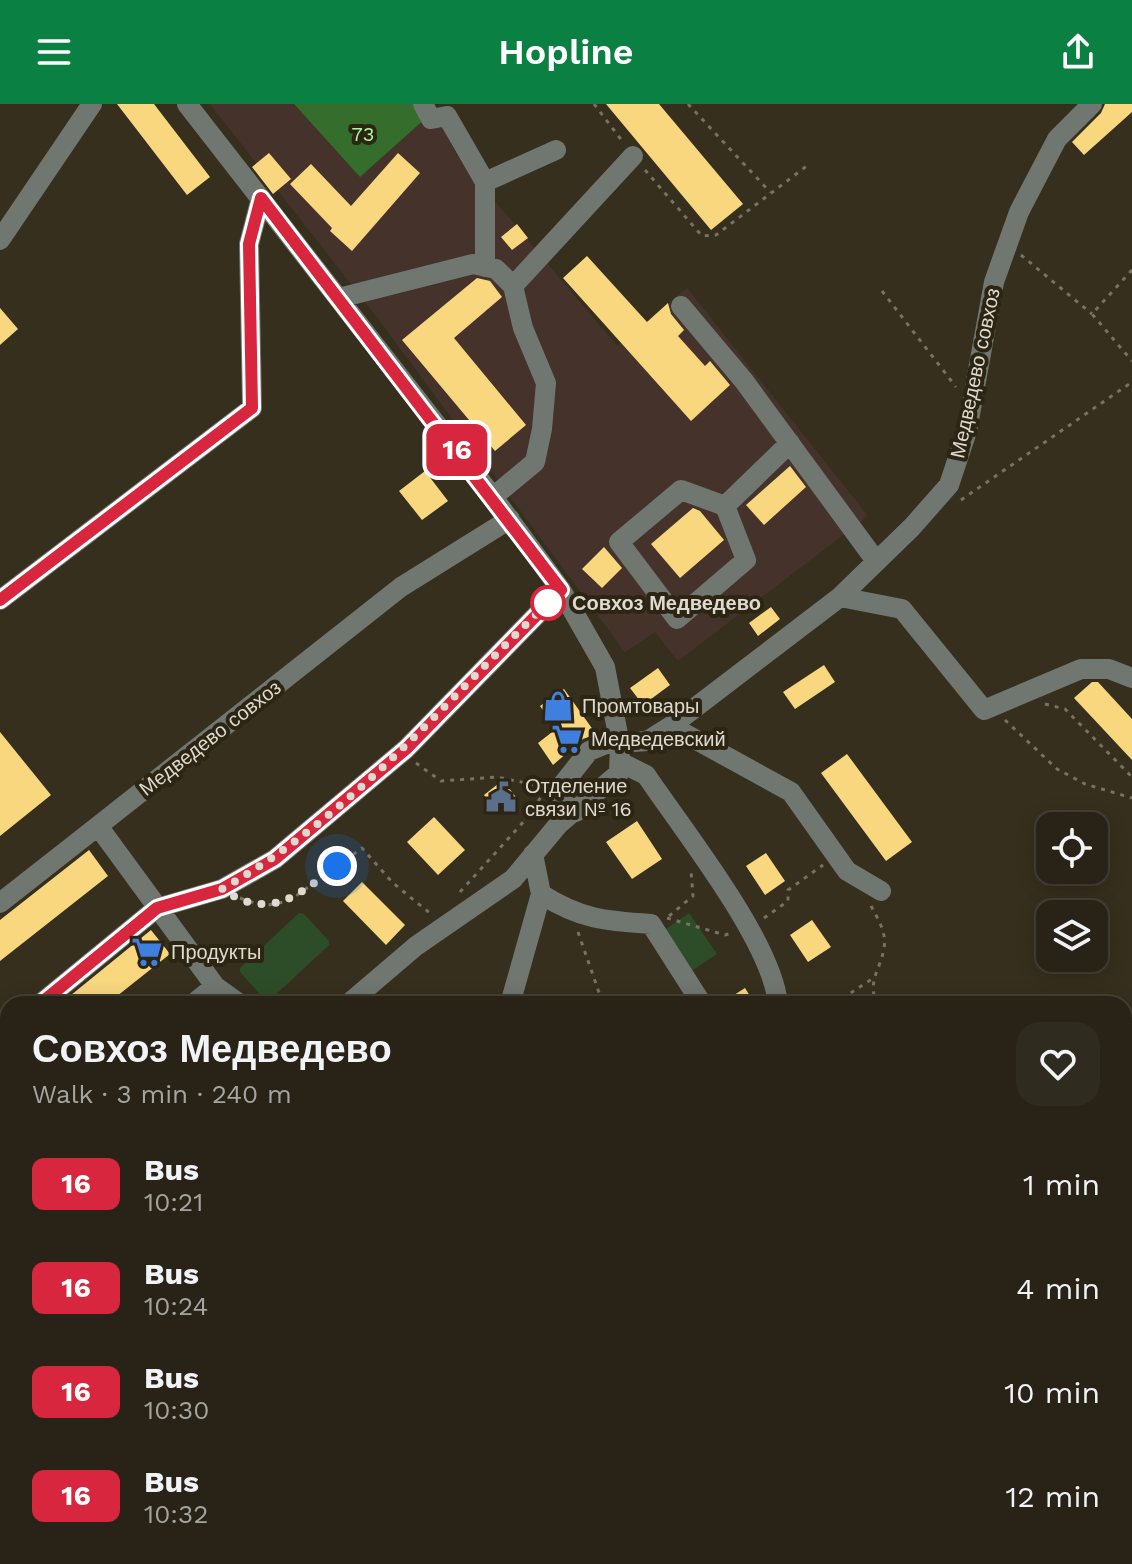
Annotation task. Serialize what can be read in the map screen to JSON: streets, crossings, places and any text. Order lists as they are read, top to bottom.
{
  "streets": {
    "street": ["Медведево совхоз"]
  },
  "parks": ["73"],
  "places": {
    "other": ["Совхоз Медведево"],
    "shop": ["Промтовары"],
    "supermarket": ["Медведевский", "Продукты"],
    "public building": ["Отделение связи № 16"]
  },
  "lines": ["bus line 16"],
  "page": {
    "header": "Hopline",
    "on_map": "16",
    "heading": ["Совхоз Медведево", "Walk · 3 min · 240 m"],
    "list": [
      {
        "mark": "16",
        "name": "Bus",
        "note": "10:21",
        "value": "1 min"
      },
      {
        "mark": "16",
        "name": "Bus",
        "note": "10:24",
        "value": "4 min"
      },
      {
        "mark": "16",
        "name": "Bus",
        "note": "10:30",
        "value": "10 min"
      },
      {
        "mark": "16",
        "name": "Bus",
        "note": "10:32",
        "value": "12 min"
      }
    ]
  }
}
